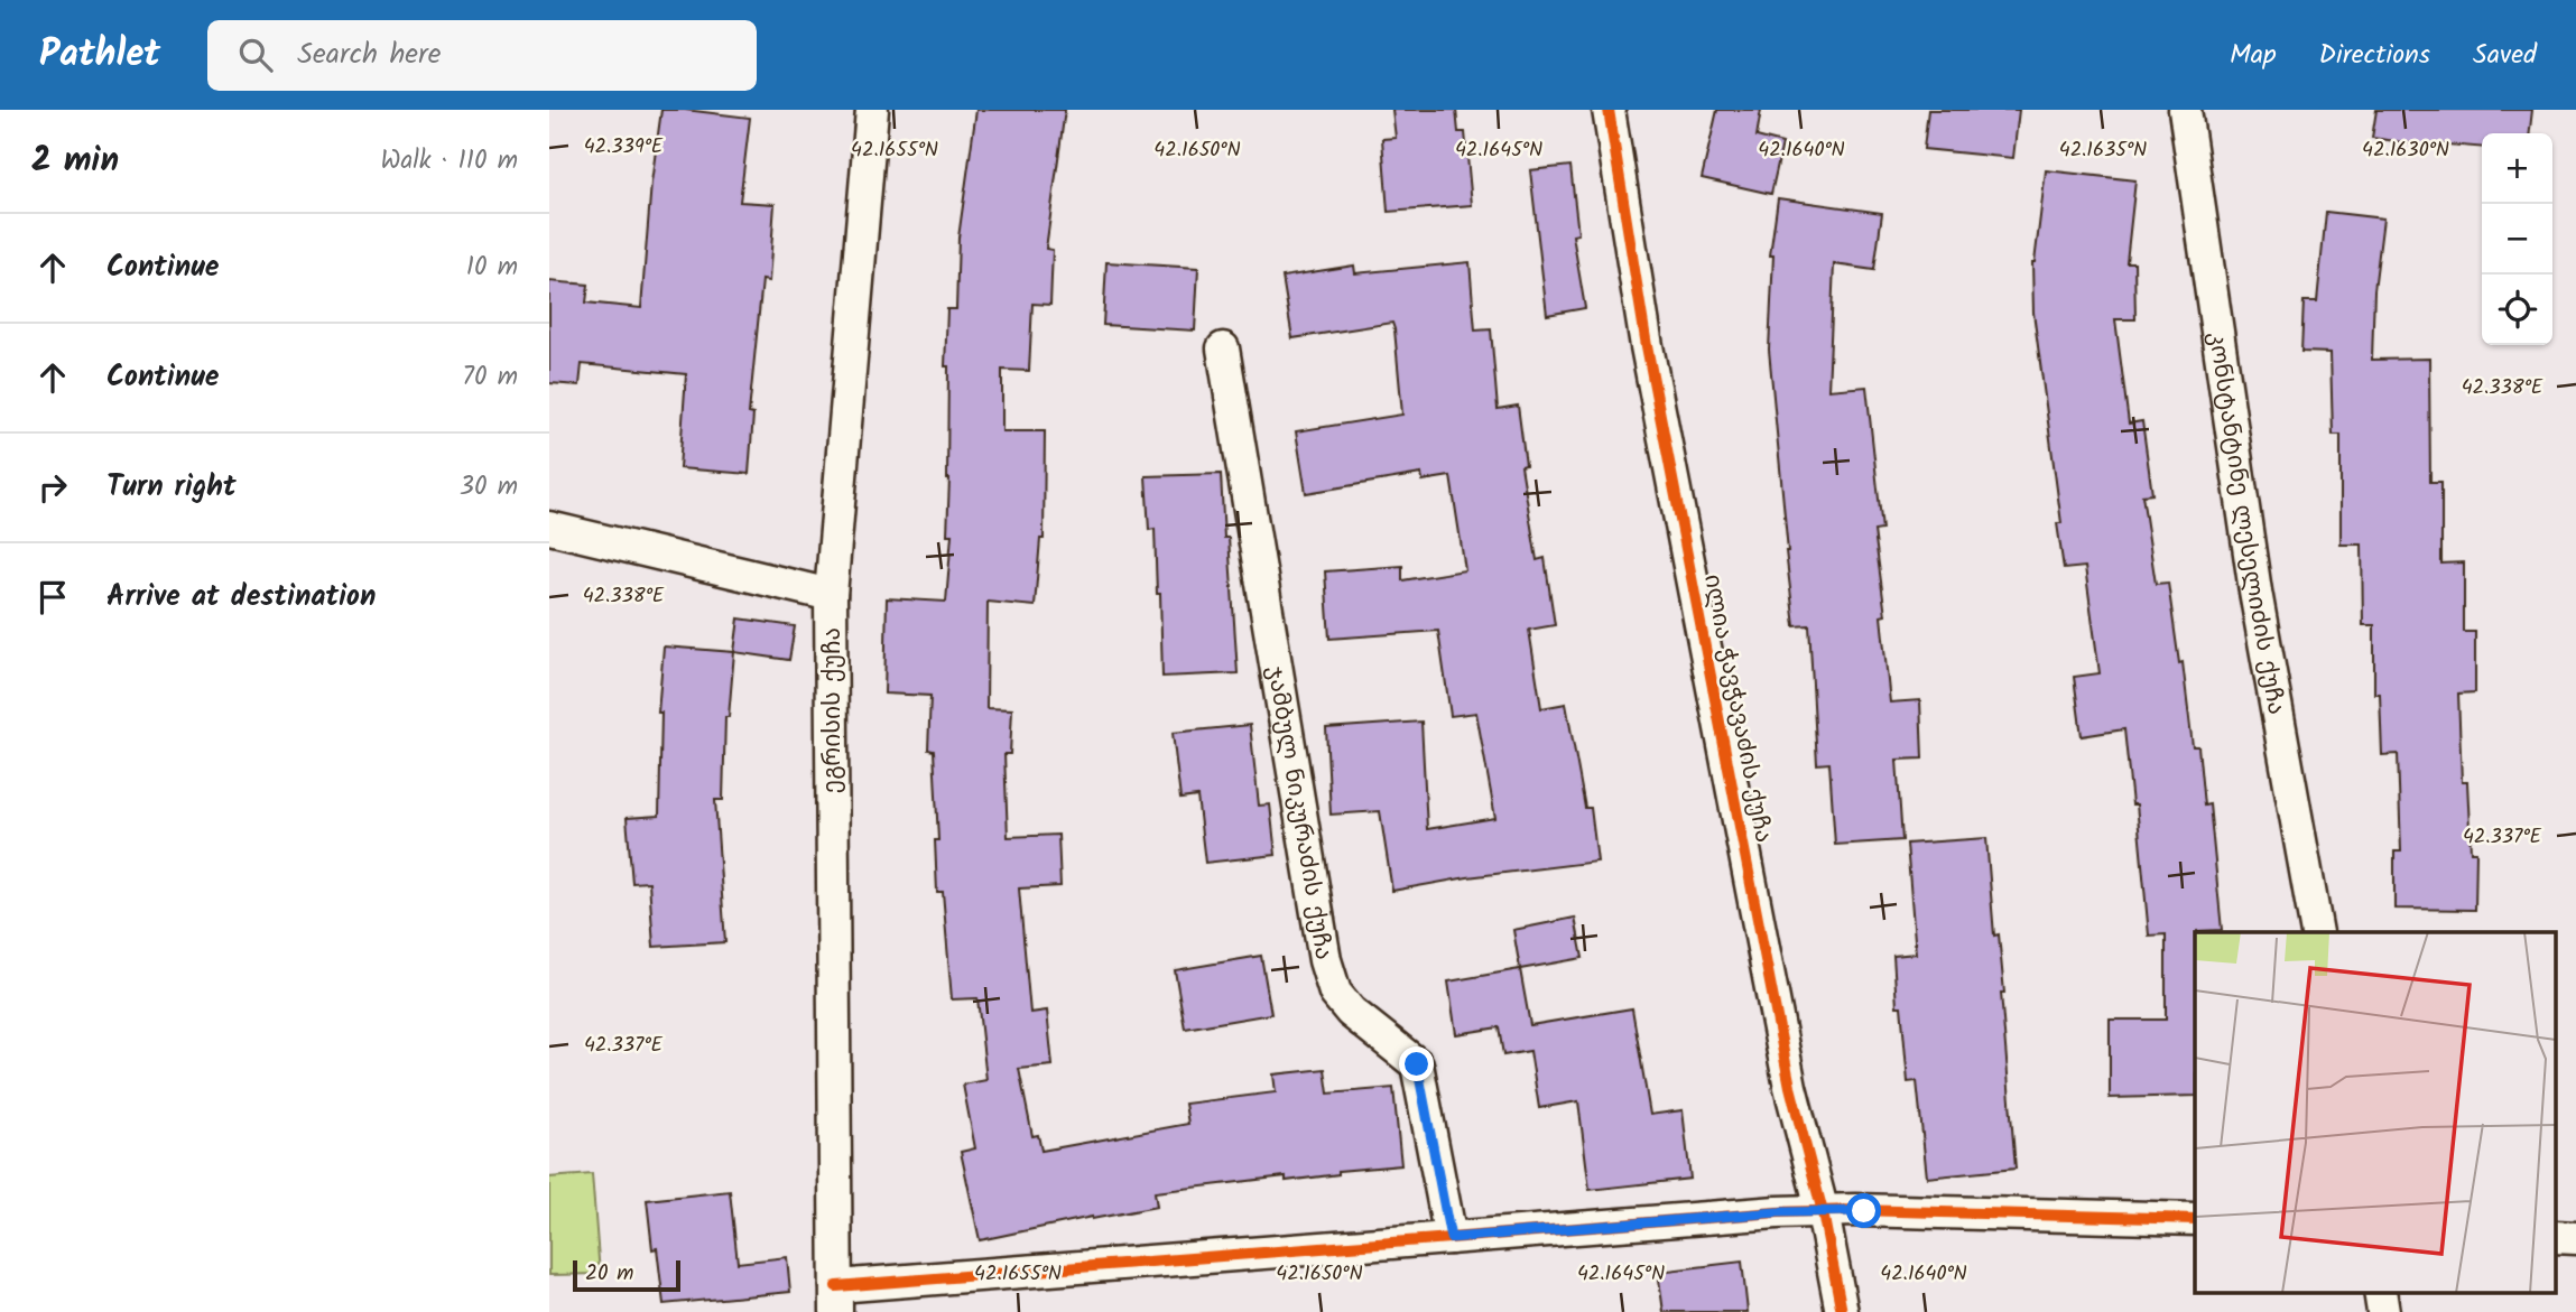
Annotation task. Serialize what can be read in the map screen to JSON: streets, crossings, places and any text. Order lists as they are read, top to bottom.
{
  "streets": {
    "street": [
      "კონსტანტინე ლესელიძის ქუჩა",
      "ილია ჭავჭავაძის ქუჩა",
      "ეგრისის ქუჩა",
      "ჯამბულ ნიკურაძის ქუჩა"
    ]
  },
  "scale_bar": "20 m",
  "page": {
    "header": "Pathlet",
    "search": "Search here",
    "nav": ["Map", "Directions", "Saved"],
    "heading": ["2 min", "Walk · 110 m"],
    "map_buttons": ["+", "−"],
    "list": [
      ["Continue", "10 m"],
      ["Continue", "70 m"],
      ["Turn right", "30 m"],
      "Arrive at destination"
    ],
    "scale": "20 m"
  },
  "coordinates": [
    "42.339°E",
    "42.1655°N",
    "42.1650°N",
    "42.1645°N",
    "42.1640°N",
    "42.1635°N",
    "42.1630°N",
    "42.338°E",
    "42.337°E"
  ]
}
